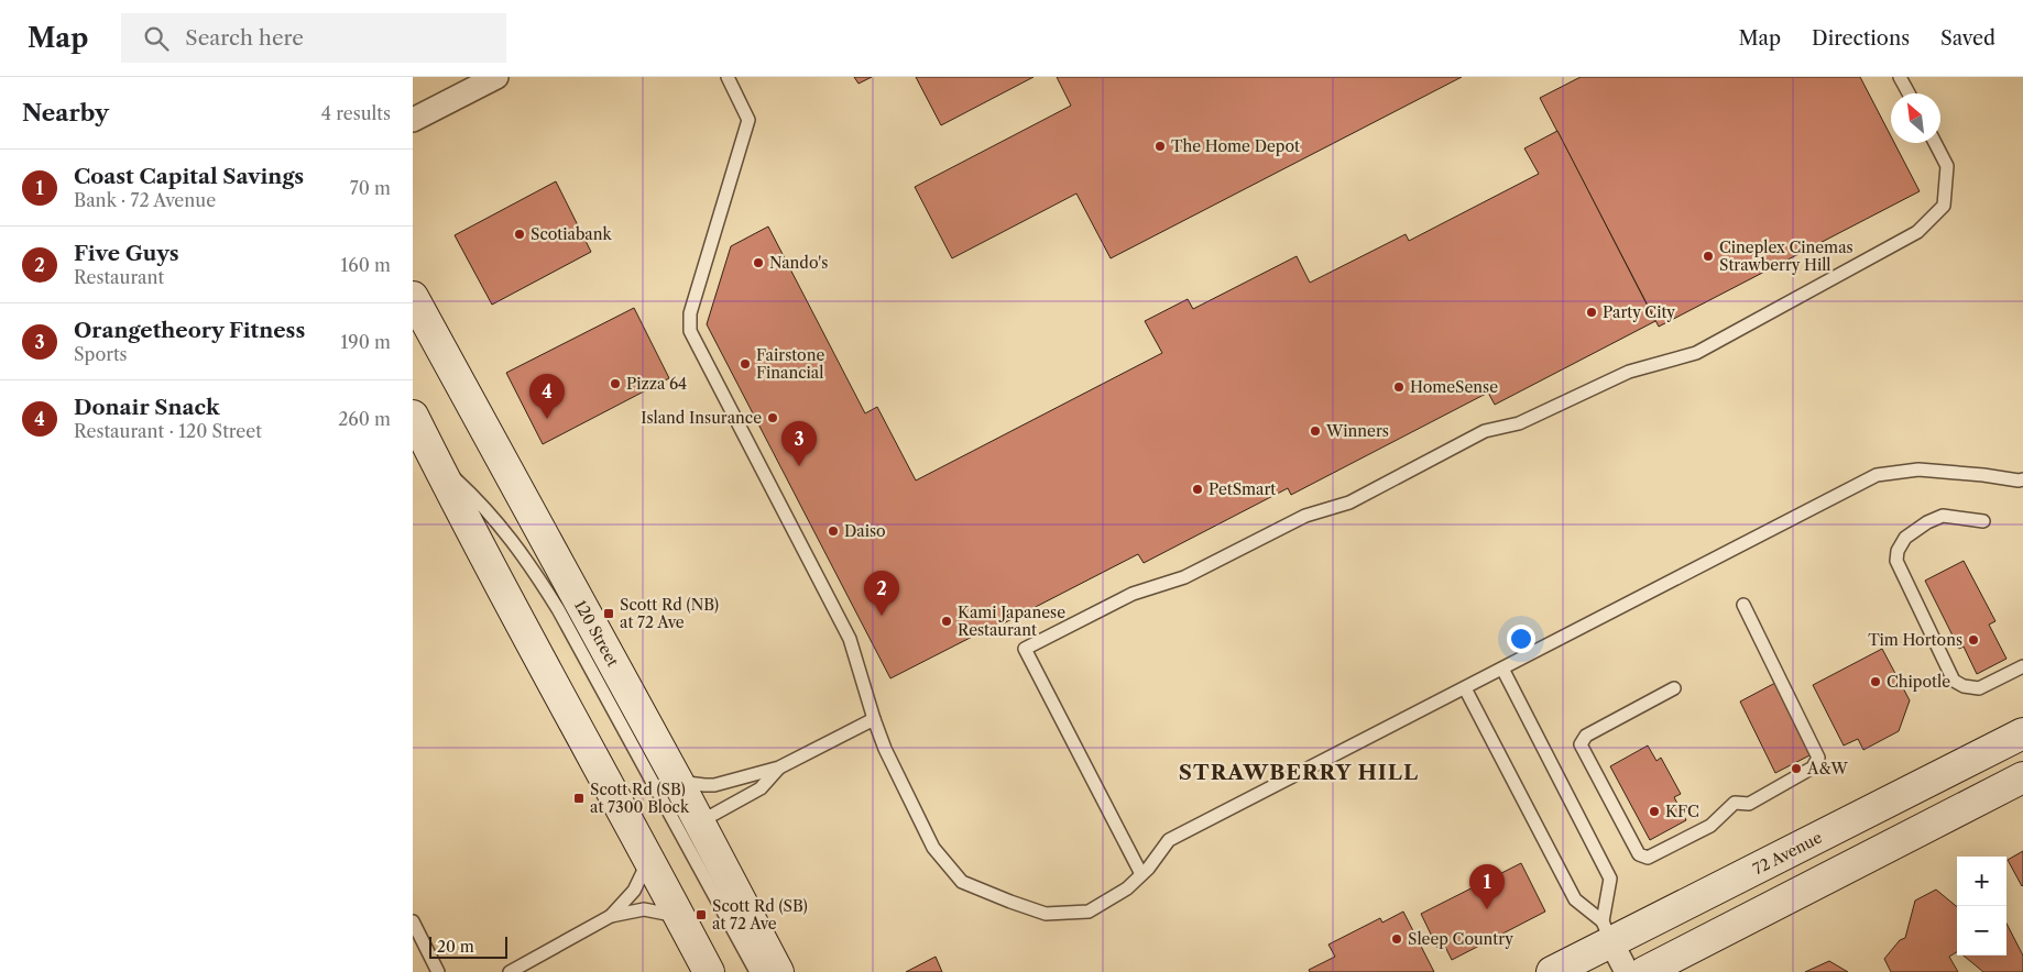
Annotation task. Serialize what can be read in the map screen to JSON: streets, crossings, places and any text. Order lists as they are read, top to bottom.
{
  "streets": {
    "main road": ["120 Street", "72 Avenue"]
  },
  "districts": ["STRAWBERRY HILL"],
  "places": {
    "other": [
      "The Home Depot",
      "Scotiabank",
      "Cineplex Cinemas Strawberry Hill",
      "Nando's",
      "Party City",
      "Fairstone Financial",
      "Pizza 64",
      "HomeSense",
      "Island Insurance",
      "Winners",
      "PetSmart",
      "Daiso",
      "Kami Japanese Restaurant",
      "Tim Hortons",
      "Chipotle",
      "A&W",
      "KFC",
      "Sleep Country"
    ],
    "transit": ["Scott Rd (NB) at 72 Ave", "Scott Rd (SB) at 7300 Block", "Scott Rd (SB) at 72 Ave"]
  },
  "scale_bar": "20 m",
  "north": "top left",
  "page": {
    "header": "Map",
    "search": "Search here",
    "nav": ["Map", "Directions", "Saved"],
    "heading": ["Nearby", "4 results"],
    "list": [
      {
        "mark": "1",
        "name": "Coast Capital Savings",
        "note": "Bank · 72 Avenue",
        "value": "70 m"
      },
      {
        "mark": "2",
        "name": "Five Guys",
        "note": "Restaurant",
        "value": "160 m"
      },
      {
        "mark": "3",
        "name": "Orangetheory Fitness",
        "note": "Sports",
        "value": "190 m"
      },
      {
        "mark": "4",
        "name": "Donair Snack",
        "note": "Restaurant · 120 Street",
        "value": "260 m"
      }
    ],
    "pins": [
      "4",
      "3",
      "2",
      "1"
    ],
    "map_buttons": ["+", "−"],
    "scale": "20 m"
  }
}
